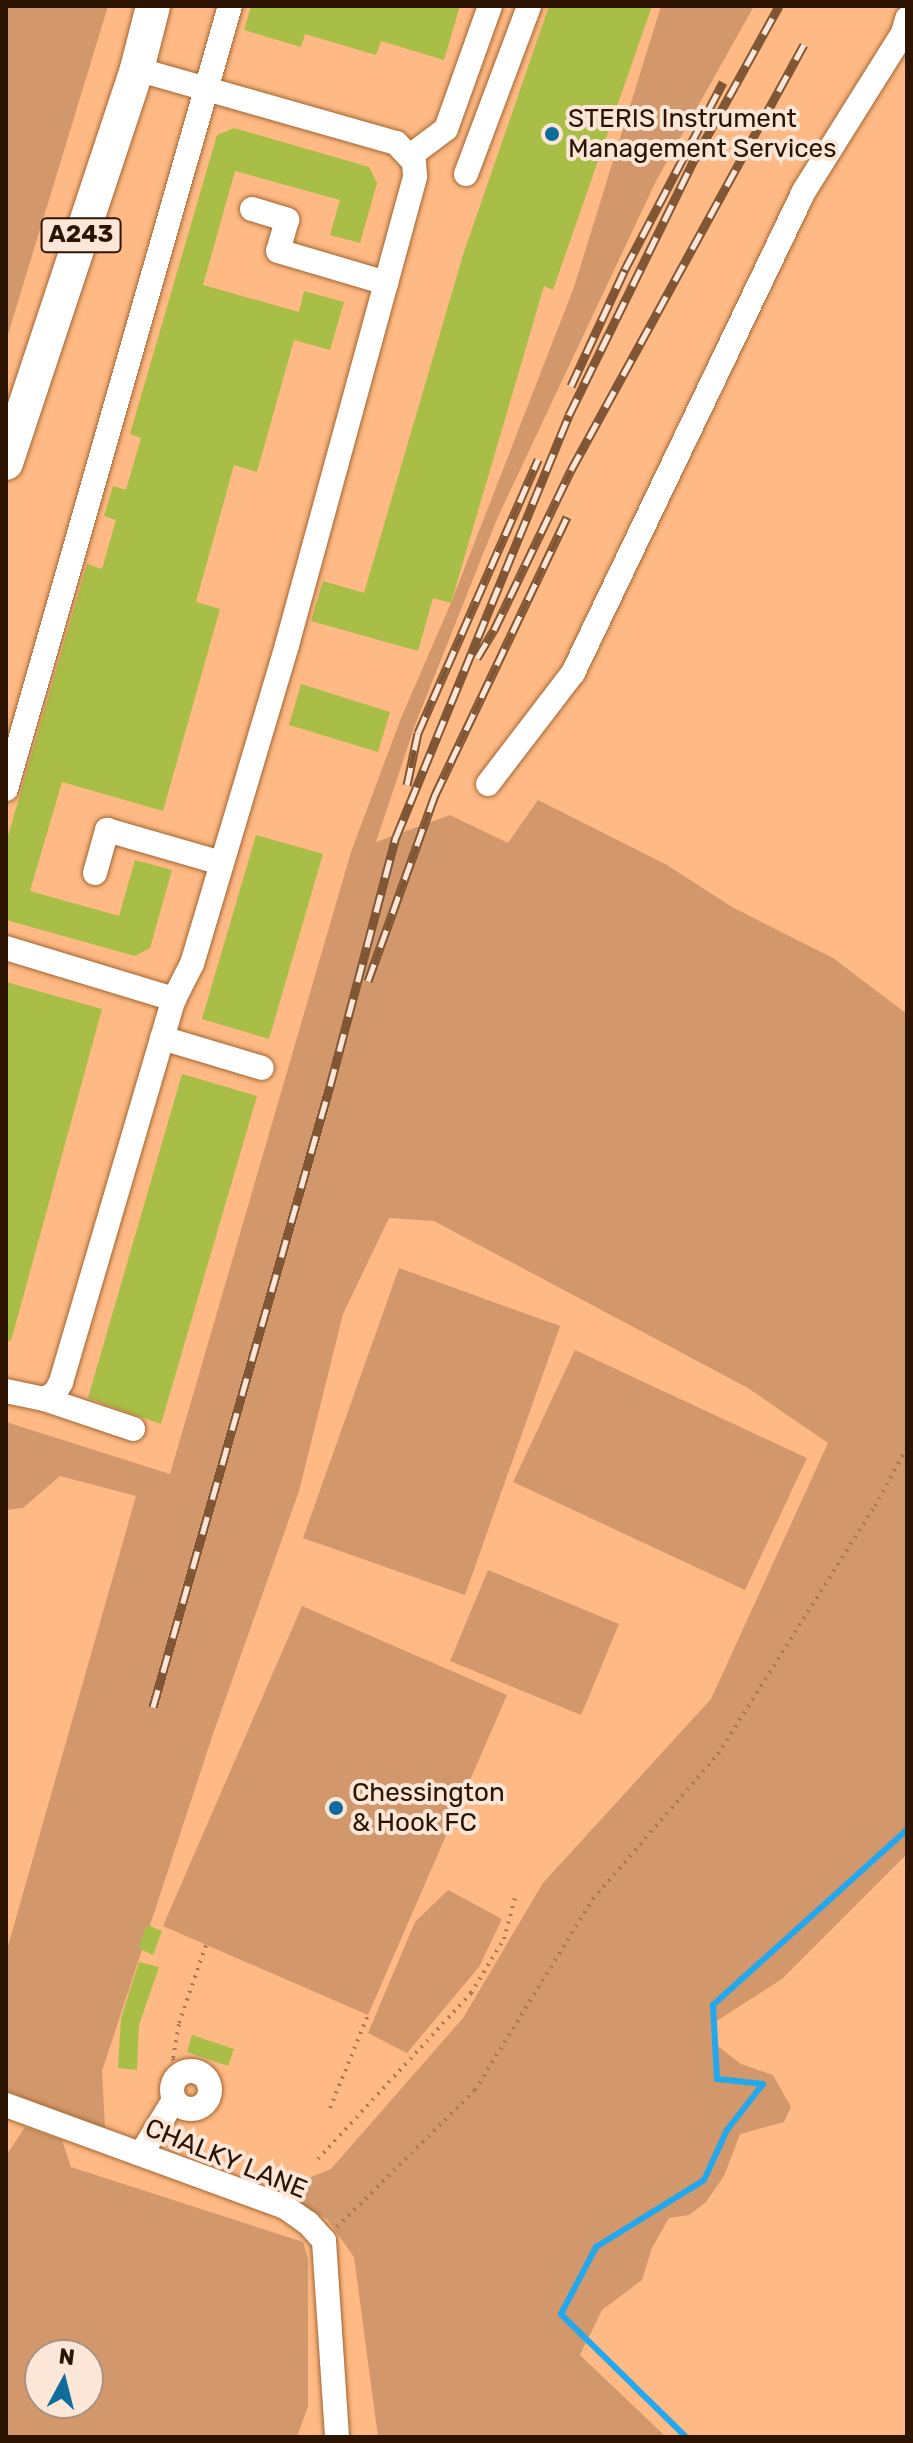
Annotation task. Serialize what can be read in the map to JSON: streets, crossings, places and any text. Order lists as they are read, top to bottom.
{
  "streets": {
    "highway": ["A243"],
    "street": ["CHALKY LANE"]
  },
  "places": ["STERIS Instrument Management Services", "Chessington & Hook FC"],
  "north": "top"
}
